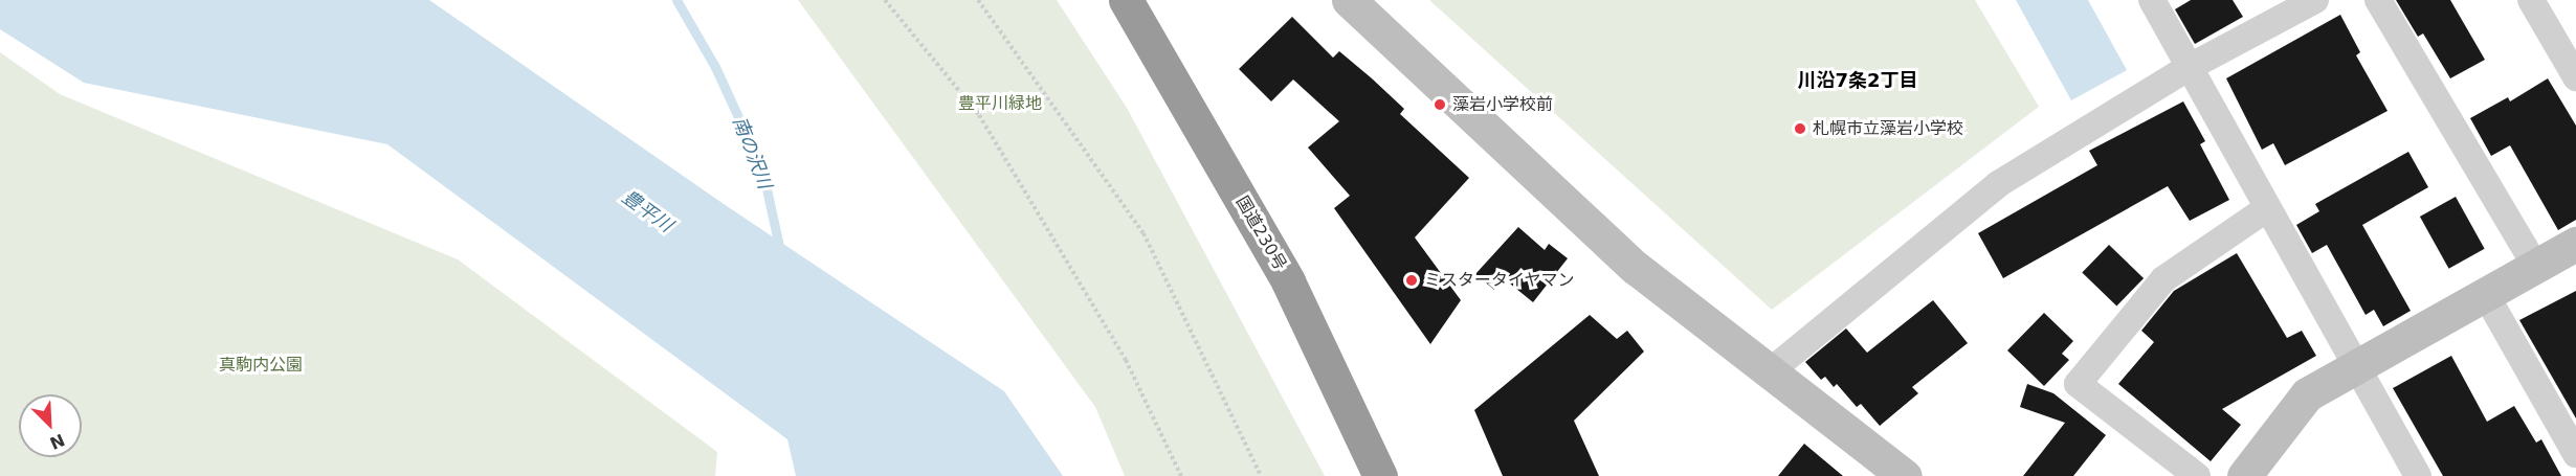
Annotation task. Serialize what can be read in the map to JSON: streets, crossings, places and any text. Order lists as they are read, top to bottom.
{
  "streets": {
    "highway": ["国道230号"]
  },
  "districts": ["川沿7条2丁目"],
  "water": ["南の沢川", "豊平川"],
  "parks": ["豊平川緑地", "真駒内公園"],
  "places": ["藻岩小学校前", "札幌市立藻岩小学校", "ミスタータイヤマン"],
  "north": "bottom right"
}
